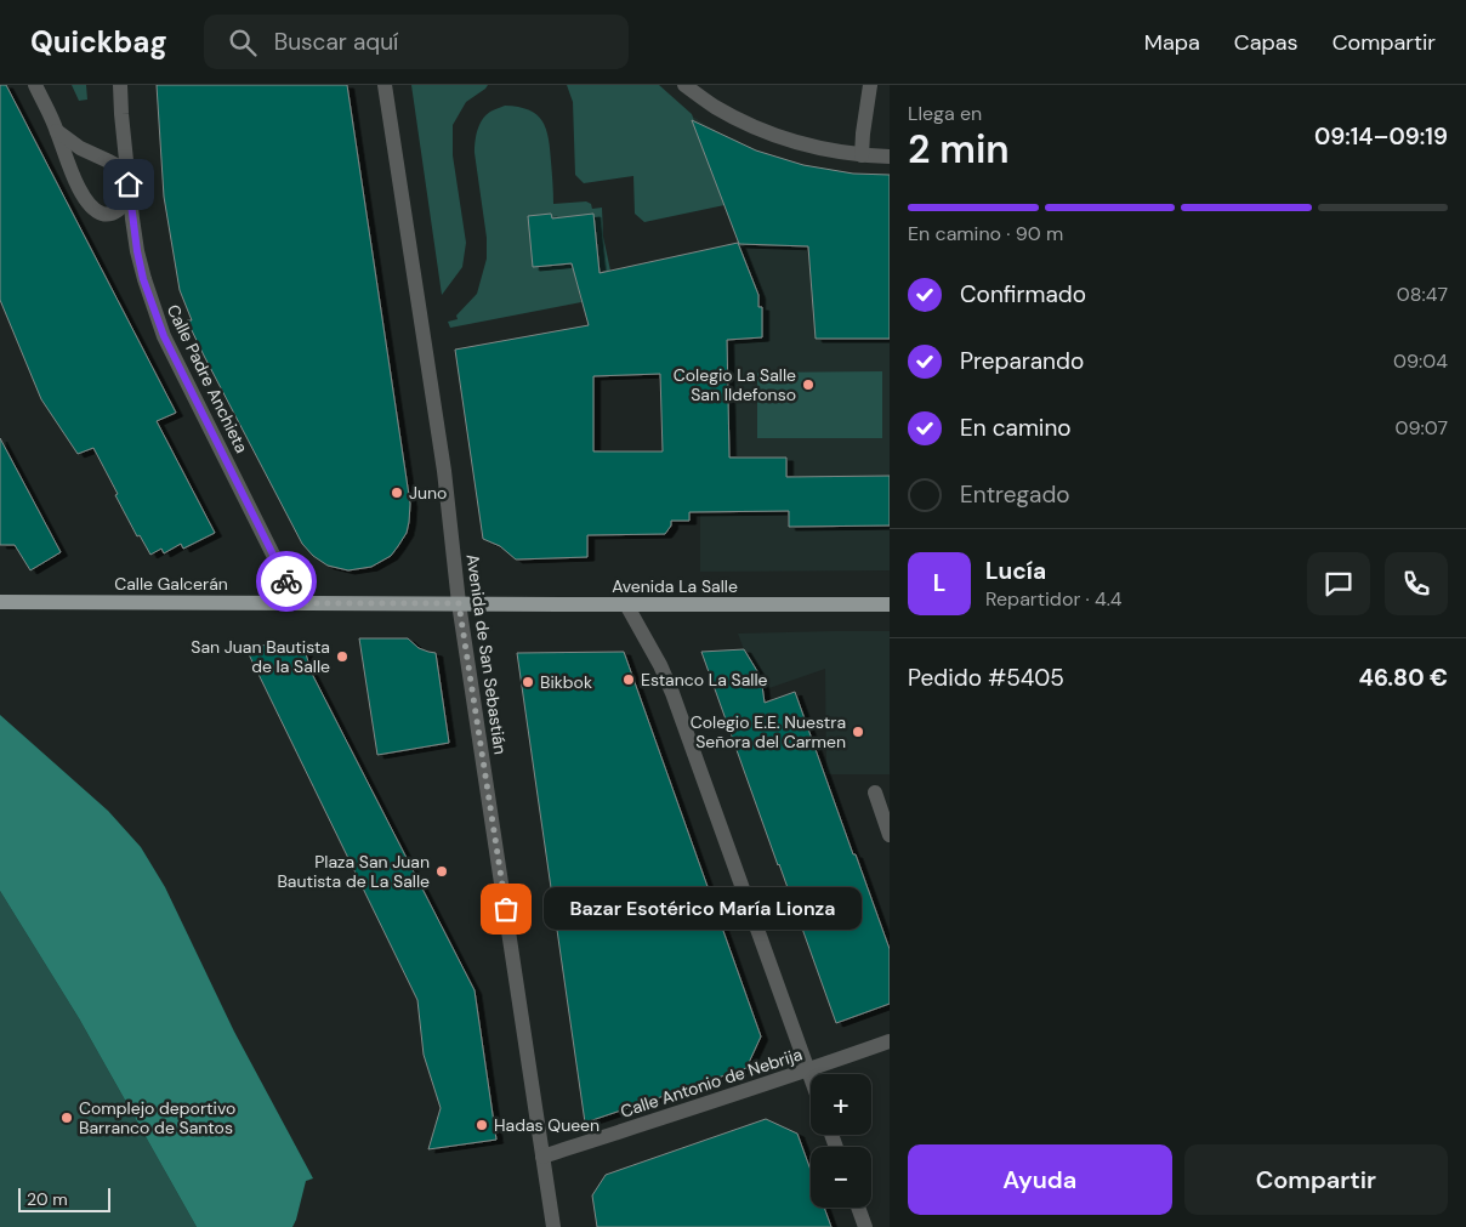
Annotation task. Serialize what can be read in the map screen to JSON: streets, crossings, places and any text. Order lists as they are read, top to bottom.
{
  "streets": {
    "main road": ["Calle Galcerán", "Avenida La Salle"],
    "street": ["Calle Padre Anchieta", "Avenida de San Sebastián", "Calle Antonio de Nebrija"]
  },
  "crossings": [
    ["Calle Padre Anchieta", "Calle Galcerán"],
    ["Calle Galcerán", "Avenida La Salle"],
    ["Calle Galcerán", "Avenida de San Sebastián"],
    ["Avenida La Salle", "Avenida de San Sebastián"],
    ["Avenida de San Sebastián", "Calle Antonio de Nebrija"]
  ],
  "places": [
    "Colegio La Salle San Ildefonso",
    "Juno",
    "San Juan Bautista de la Salle",
    "Estanco La Salle",
    "Bikbok",
    "Colegio E.E. Nuestra Señora del Carmen",
    "Plaza San Juan Bautista de La Salle",
    "Bazar Esotérico María Lionza",
    "Complejo deportivo Barranco de Santos",
    "Hadas Queen"
  ],
  "scale_bar": "20 m",
  "page": {
    "header": "Quickbag",
    "search": "Buscar aquí",
    "nav": ["Mapa", "Capas", "Compartir"],
    "heading": ["2 min", "Llega en", "09:14–09:19"],
    "panel": [
      "Lucía",
      "Repartidor · 4.4",
      "Pedido #5405",
      "46.80 €"
    ],
    "bar": "En camino · 90 m",
    "list": [
      ["Confirmado", "08:47"],
      ["Preparando", "09:04"],
      ["En camino", "09:07"],
      "Entregado"
    ],
    "round": "L",
    "bubble": "Bazar Esotérico María Lionza",
    "map_buttons": ["+", "−"],
    "buttons": ["Ayuda", "Compartir"],
    "scale": "20 m"
  }
}
